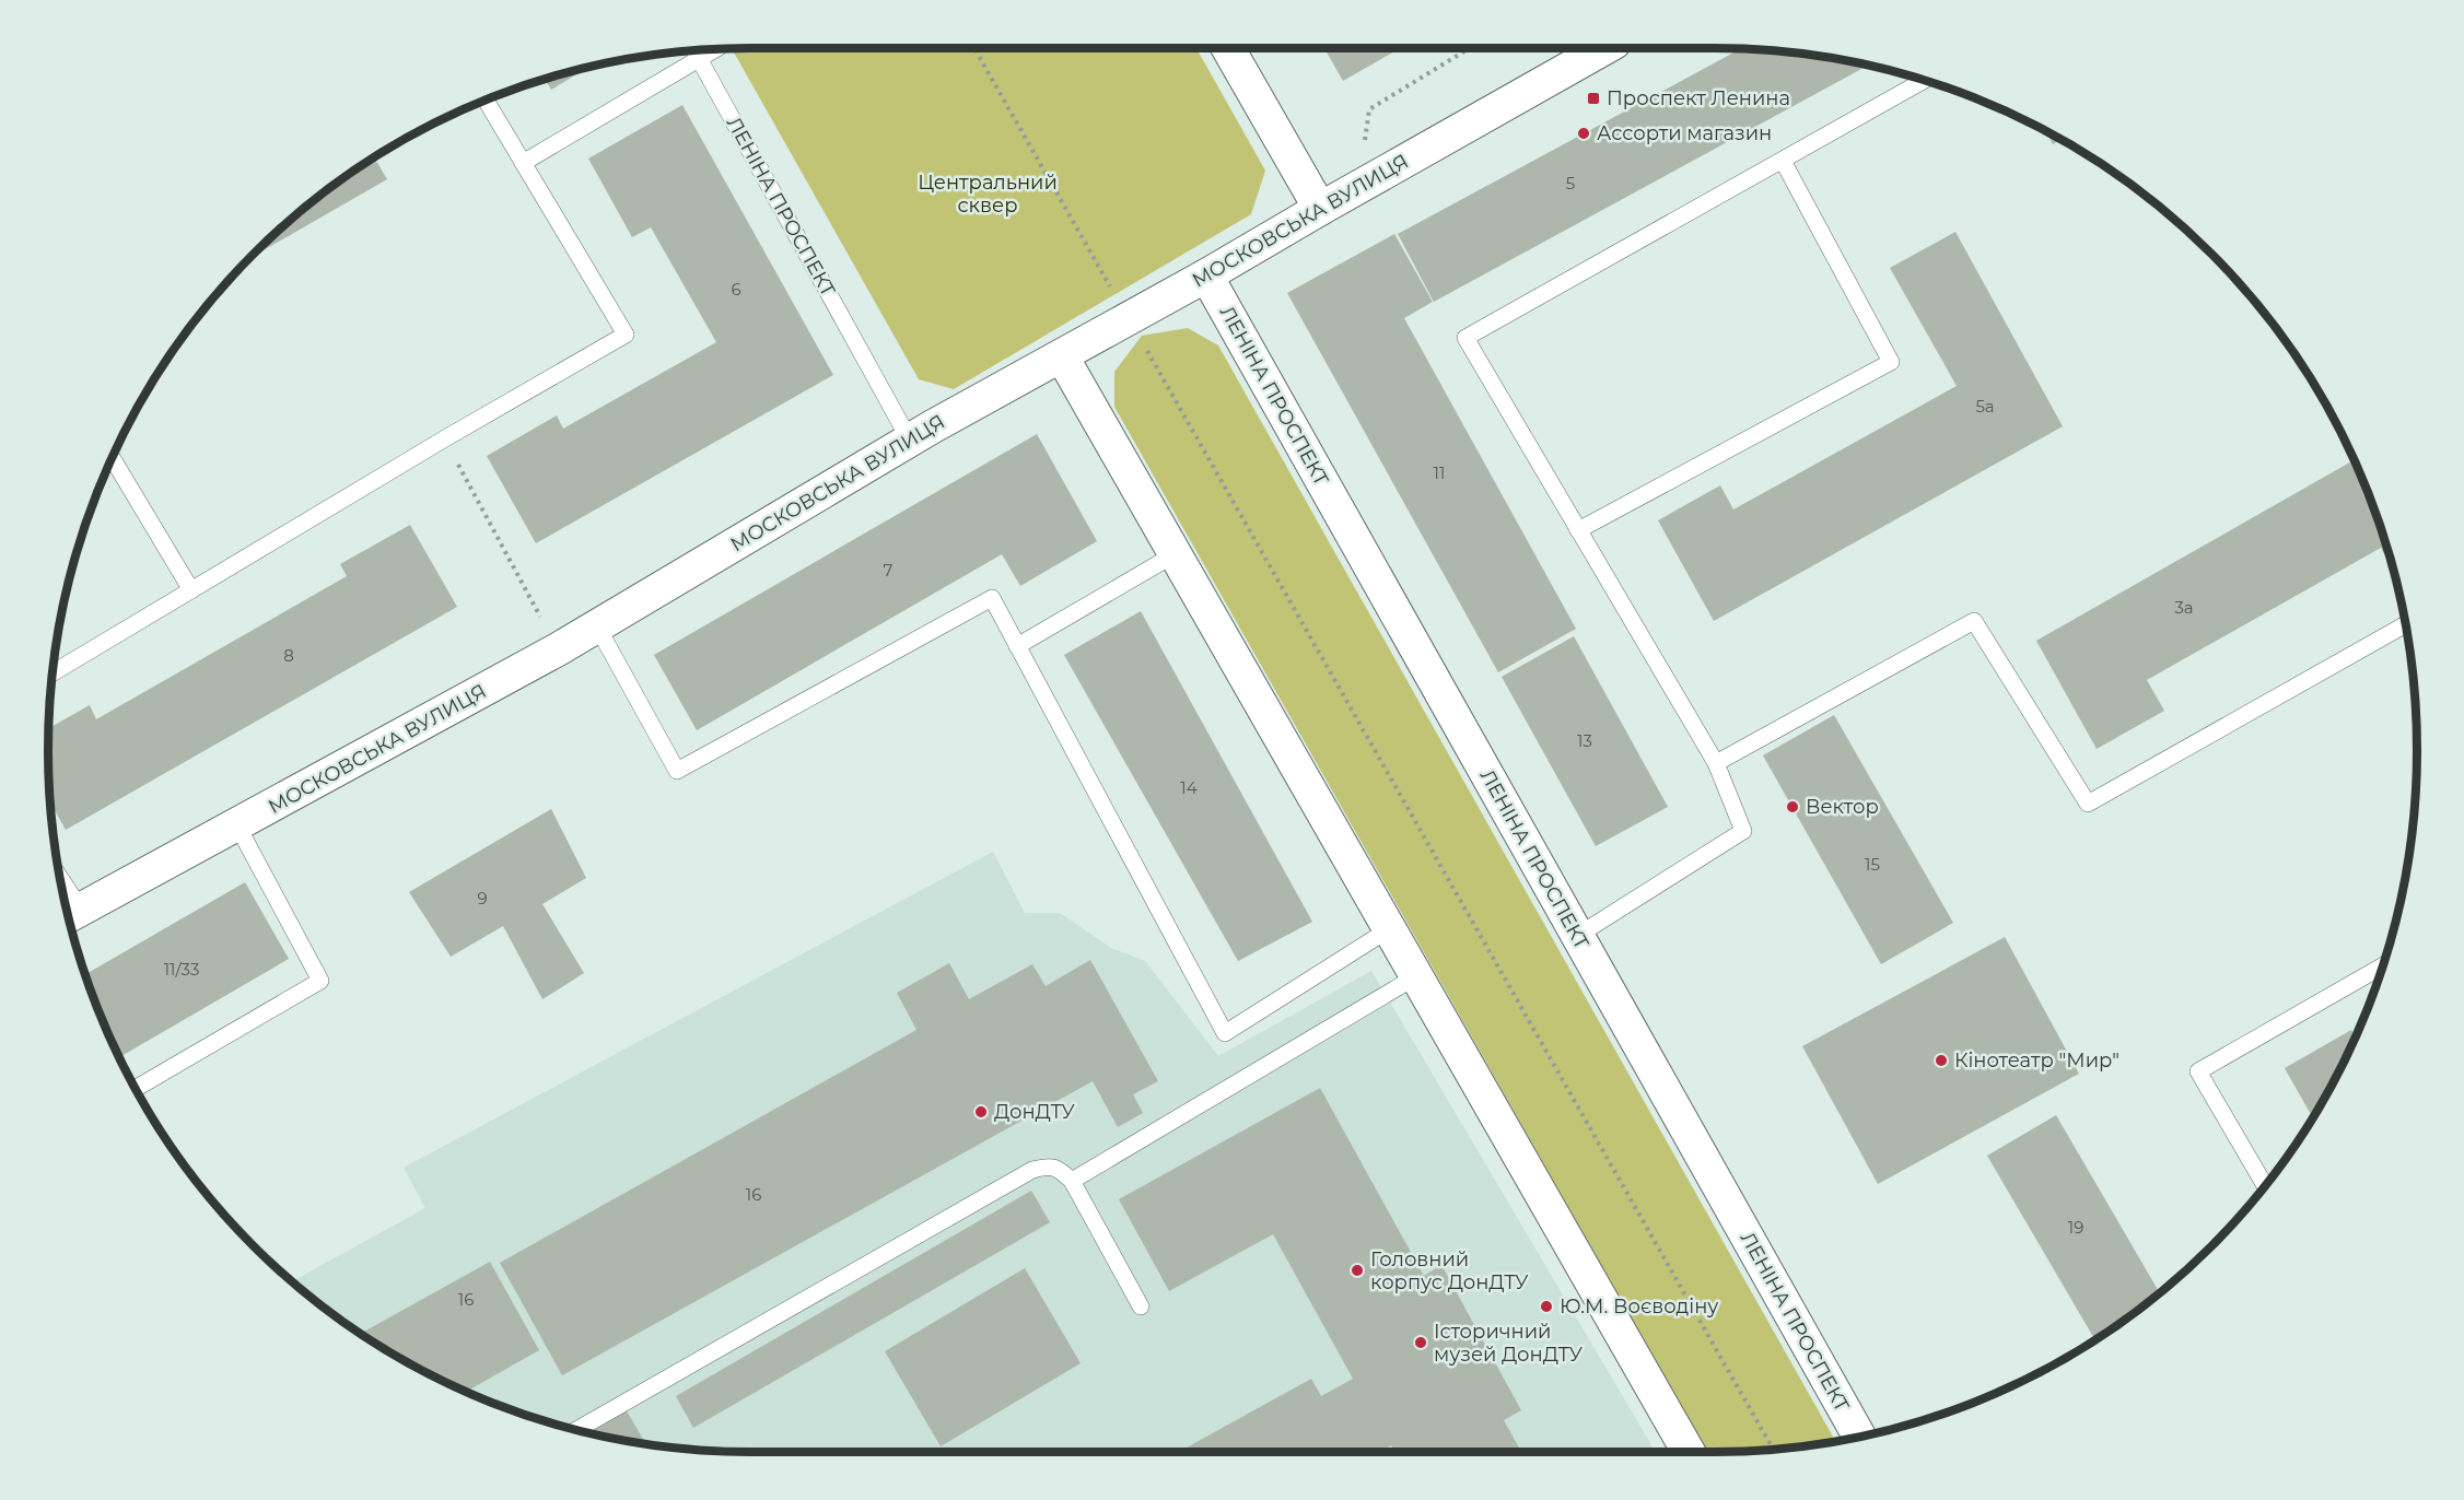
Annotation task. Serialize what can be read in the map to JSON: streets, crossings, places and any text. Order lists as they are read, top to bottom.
{
  "streets": {
    "street": ["ЛЕНІНА ПРОСПЕКТ", "МОСКОВСЬКА ВУЛИЦЯ"]
  },
  "crossings": [
    ["ЛЕНІНА ПРОСПЕКТ", "МОСКОВСЬКА ВУЛИЦЯ"]
  ],
  "parks": ["Центральний сквер"],
  "places": {
    "transit": ["Проспект Ленина"],
    "other": [
      "Ассорти магазин",
      "Вектор",
      "Кінотеатр \"Мир\"",
      "ДонДТУ",
      "Головний корпус ДонДТУ",
      "Ю.М. Воєводіну",
      "Історичний музей ДонДТУ"
    ]
  },
  "house_numbers": [
    "5",
    "6",
    "5а",
    "11",
    "7",
    "3а",
    "8",
    "13",
    "14",
    "15",
    "9",
    "11/33",
    "16",
    "19",
    "16"
  ]
}
